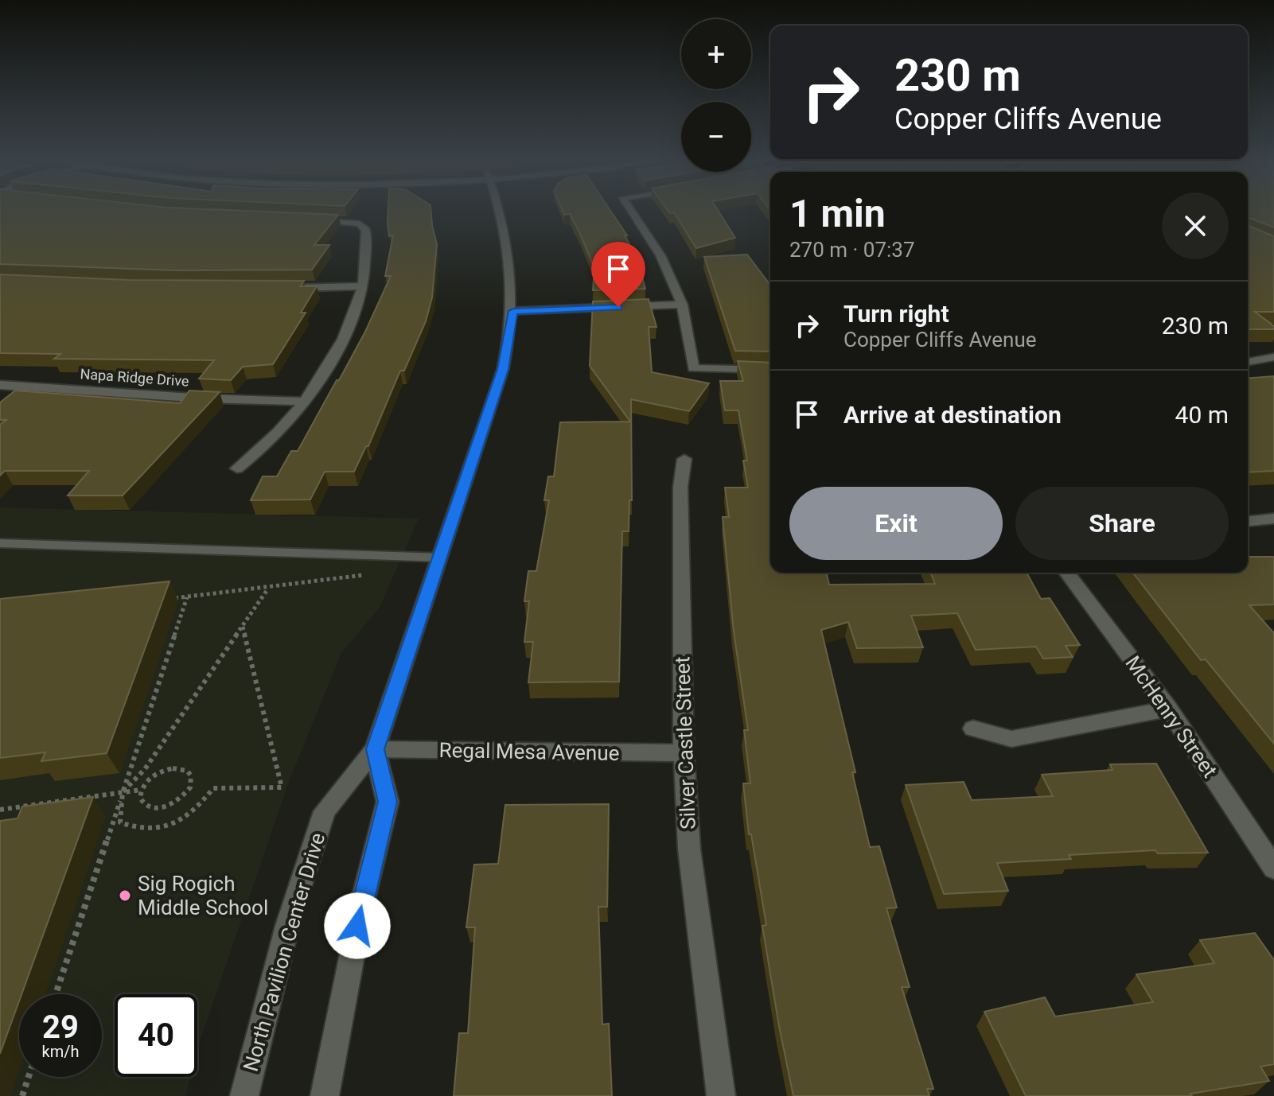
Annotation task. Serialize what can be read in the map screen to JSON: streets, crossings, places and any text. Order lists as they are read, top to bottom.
{
  "streets": {
    "street": [
      "Napa Ridge Drive",
      "McHenry Street",
      "Silver Castle Street",
      "Regal Mesa Avenue",
      "North Pavilion Center Drive"
    ]
  },
  "crossings": [
    ["Silver Castle Street", "Regal Mesa Avenue"],
    ["Regal Mesa Avenue", "North Pavilion Center Drive"]
  ],
  "places": ["Sig Rogich Middle School"],
  "page": {
    "map_buttons": ["+", "−"],
    "turn": ["230 m", "Copper Cliffs Avenue"],
    "heading": ["1 min", "270 m · 07:37"],
    "list": [
      {
        "name": "Turn right",
        "note": "Copper Cliffs Avenue",
        "value": "230 m"
      },
      {
        "name": "Arrive at destination",
        "value": "40 m"
      }
    ],
    "buttons": ["Exit", "Share"],
    "speed": "29 km/h",
    "limit": "40"
  }
}
